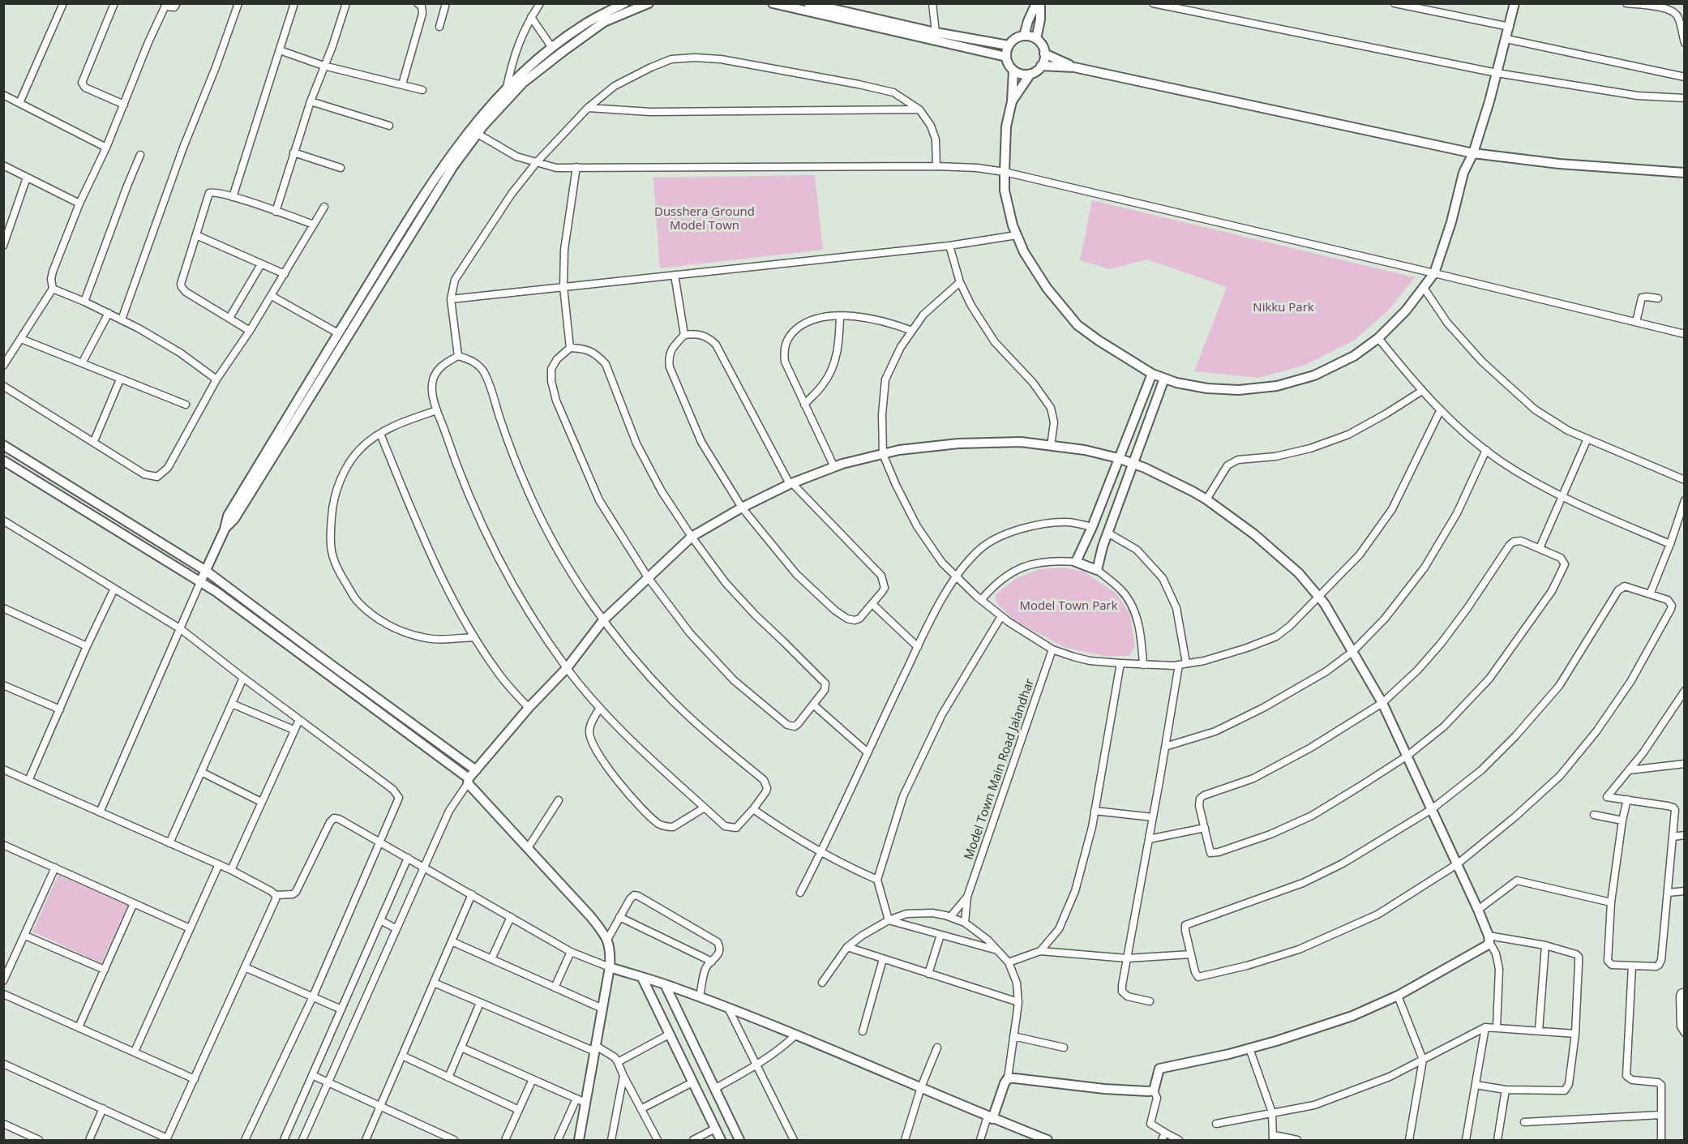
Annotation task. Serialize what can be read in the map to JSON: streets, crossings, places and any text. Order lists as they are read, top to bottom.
{
  "streets": {
    "street": ["Model Town Main Road Jalandhar"]
  },
  "parks": ["Dusshera Ground Model Town", "Nikku Park", "Model Town Park"]
}
